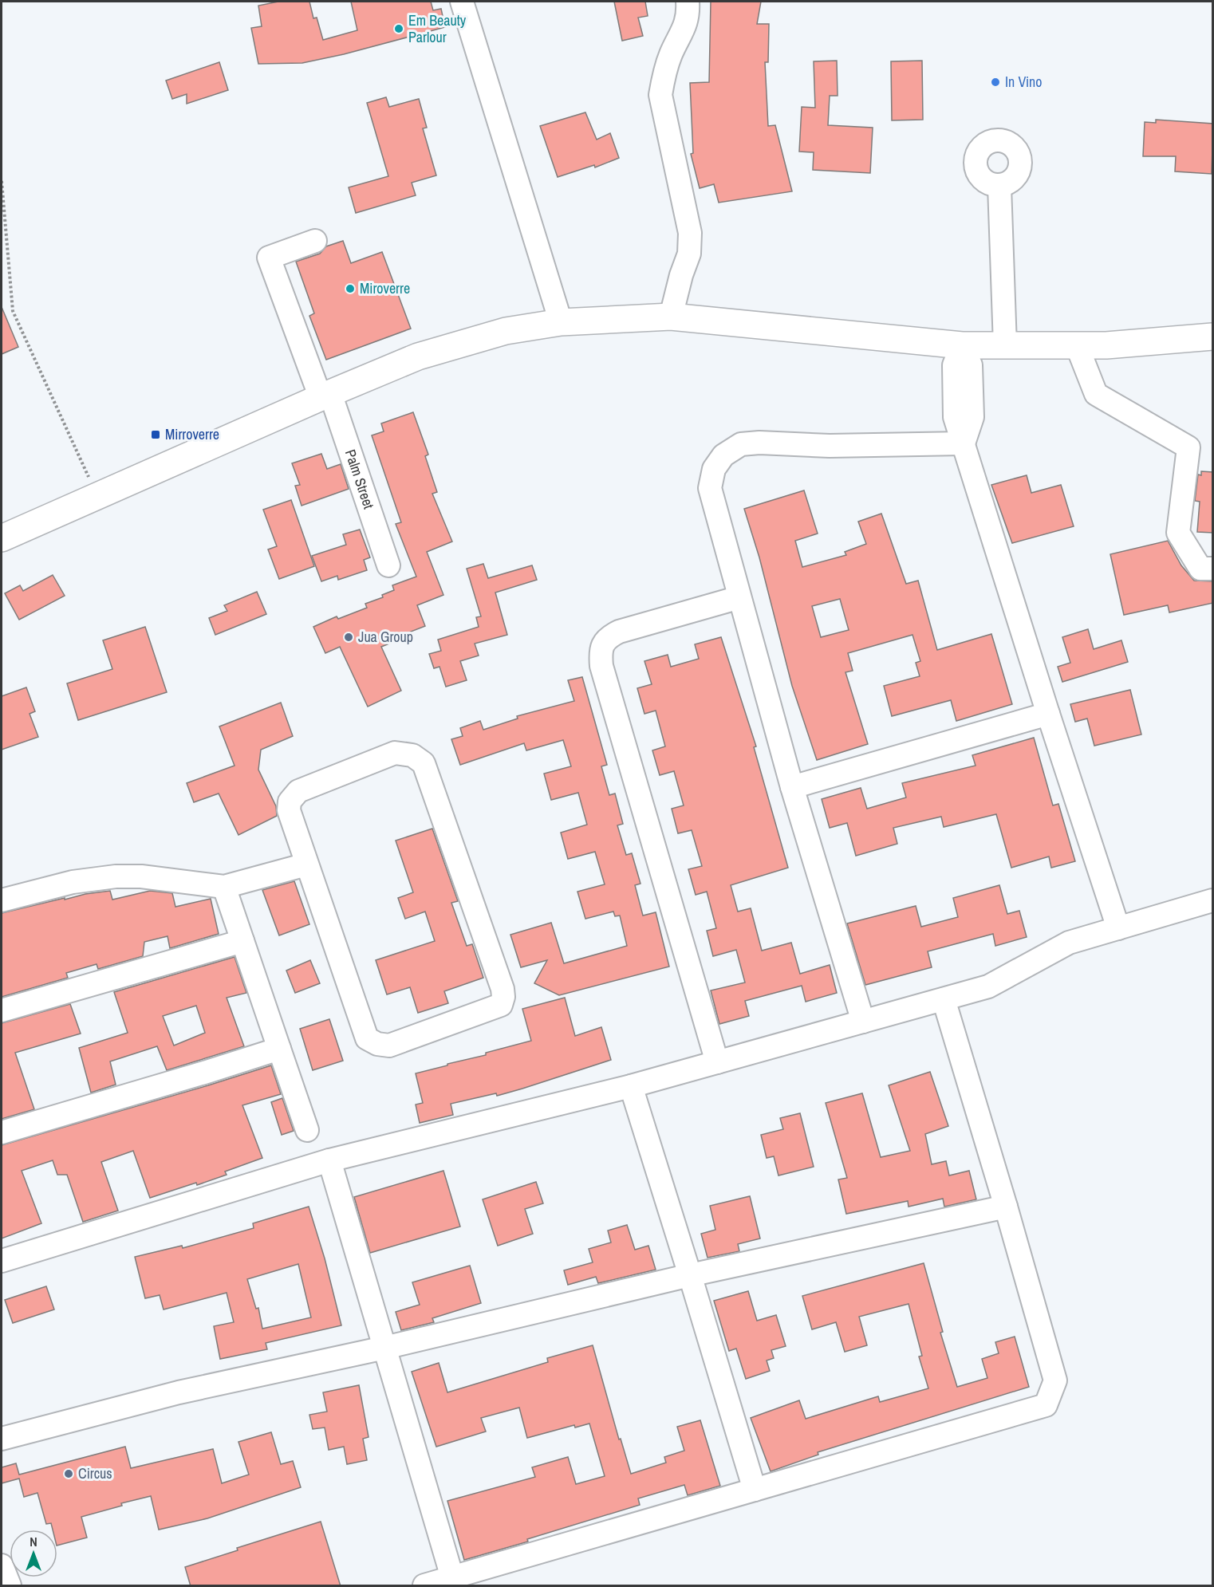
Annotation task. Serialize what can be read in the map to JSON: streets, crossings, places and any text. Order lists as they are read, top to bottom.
{
  "streets": {
    "street": ["Palm Street"]
  },
  "places": {
    "other": [
      "Em Beauty Parlour",
      "In Vino",
      "Miroverre",
      "Jua Group",
      "Circus"
    ],
    "transit": ["Mirroverre"]
  },
  "north": "top"
}
